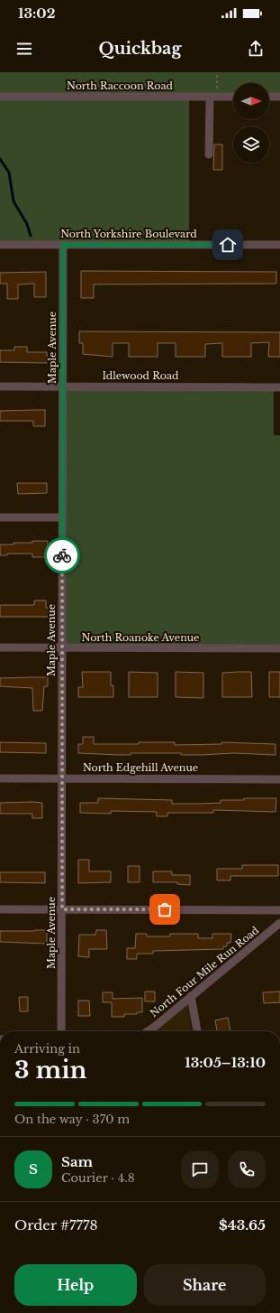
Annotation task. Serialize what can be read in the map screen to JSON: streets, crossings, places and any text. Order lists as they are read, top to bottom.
{
  "streets": {
    "street": [
      "North Raccoon Road",
      "North Yorkshire Boulevard",
      "Maple Avenue",
      "Idlewood Road",
      "North Roanoke Avenue",
      "North Edgehill Avenue",
      "North Four Mile Run Road"
    ]
  },
  "crossings": [
    ["North Yorkshire Boulevard", "Maple Avenue"],
    ["Maple Avenue", "Idlewood Road"],
    ["Maple Avenue", "North Roanoke Avenue"],
    ["Maple Avenue", "North Edgehill Avenue"]
  ],
  "north": "right",
  "page": {
    "status": "13:02",
    "header": "Quickbag",
    "heading": ["3 min", "Arriving in", "13:05–13:10"],
    "panel": [
      "Sam",
      "Courier · 4.8",
      "Order #7778",
      "$43.65"
    ],
    "bar": "On the way · 370 m",
    "round": "S",
    "buttons": ["Help", "Share"]
  }
}
